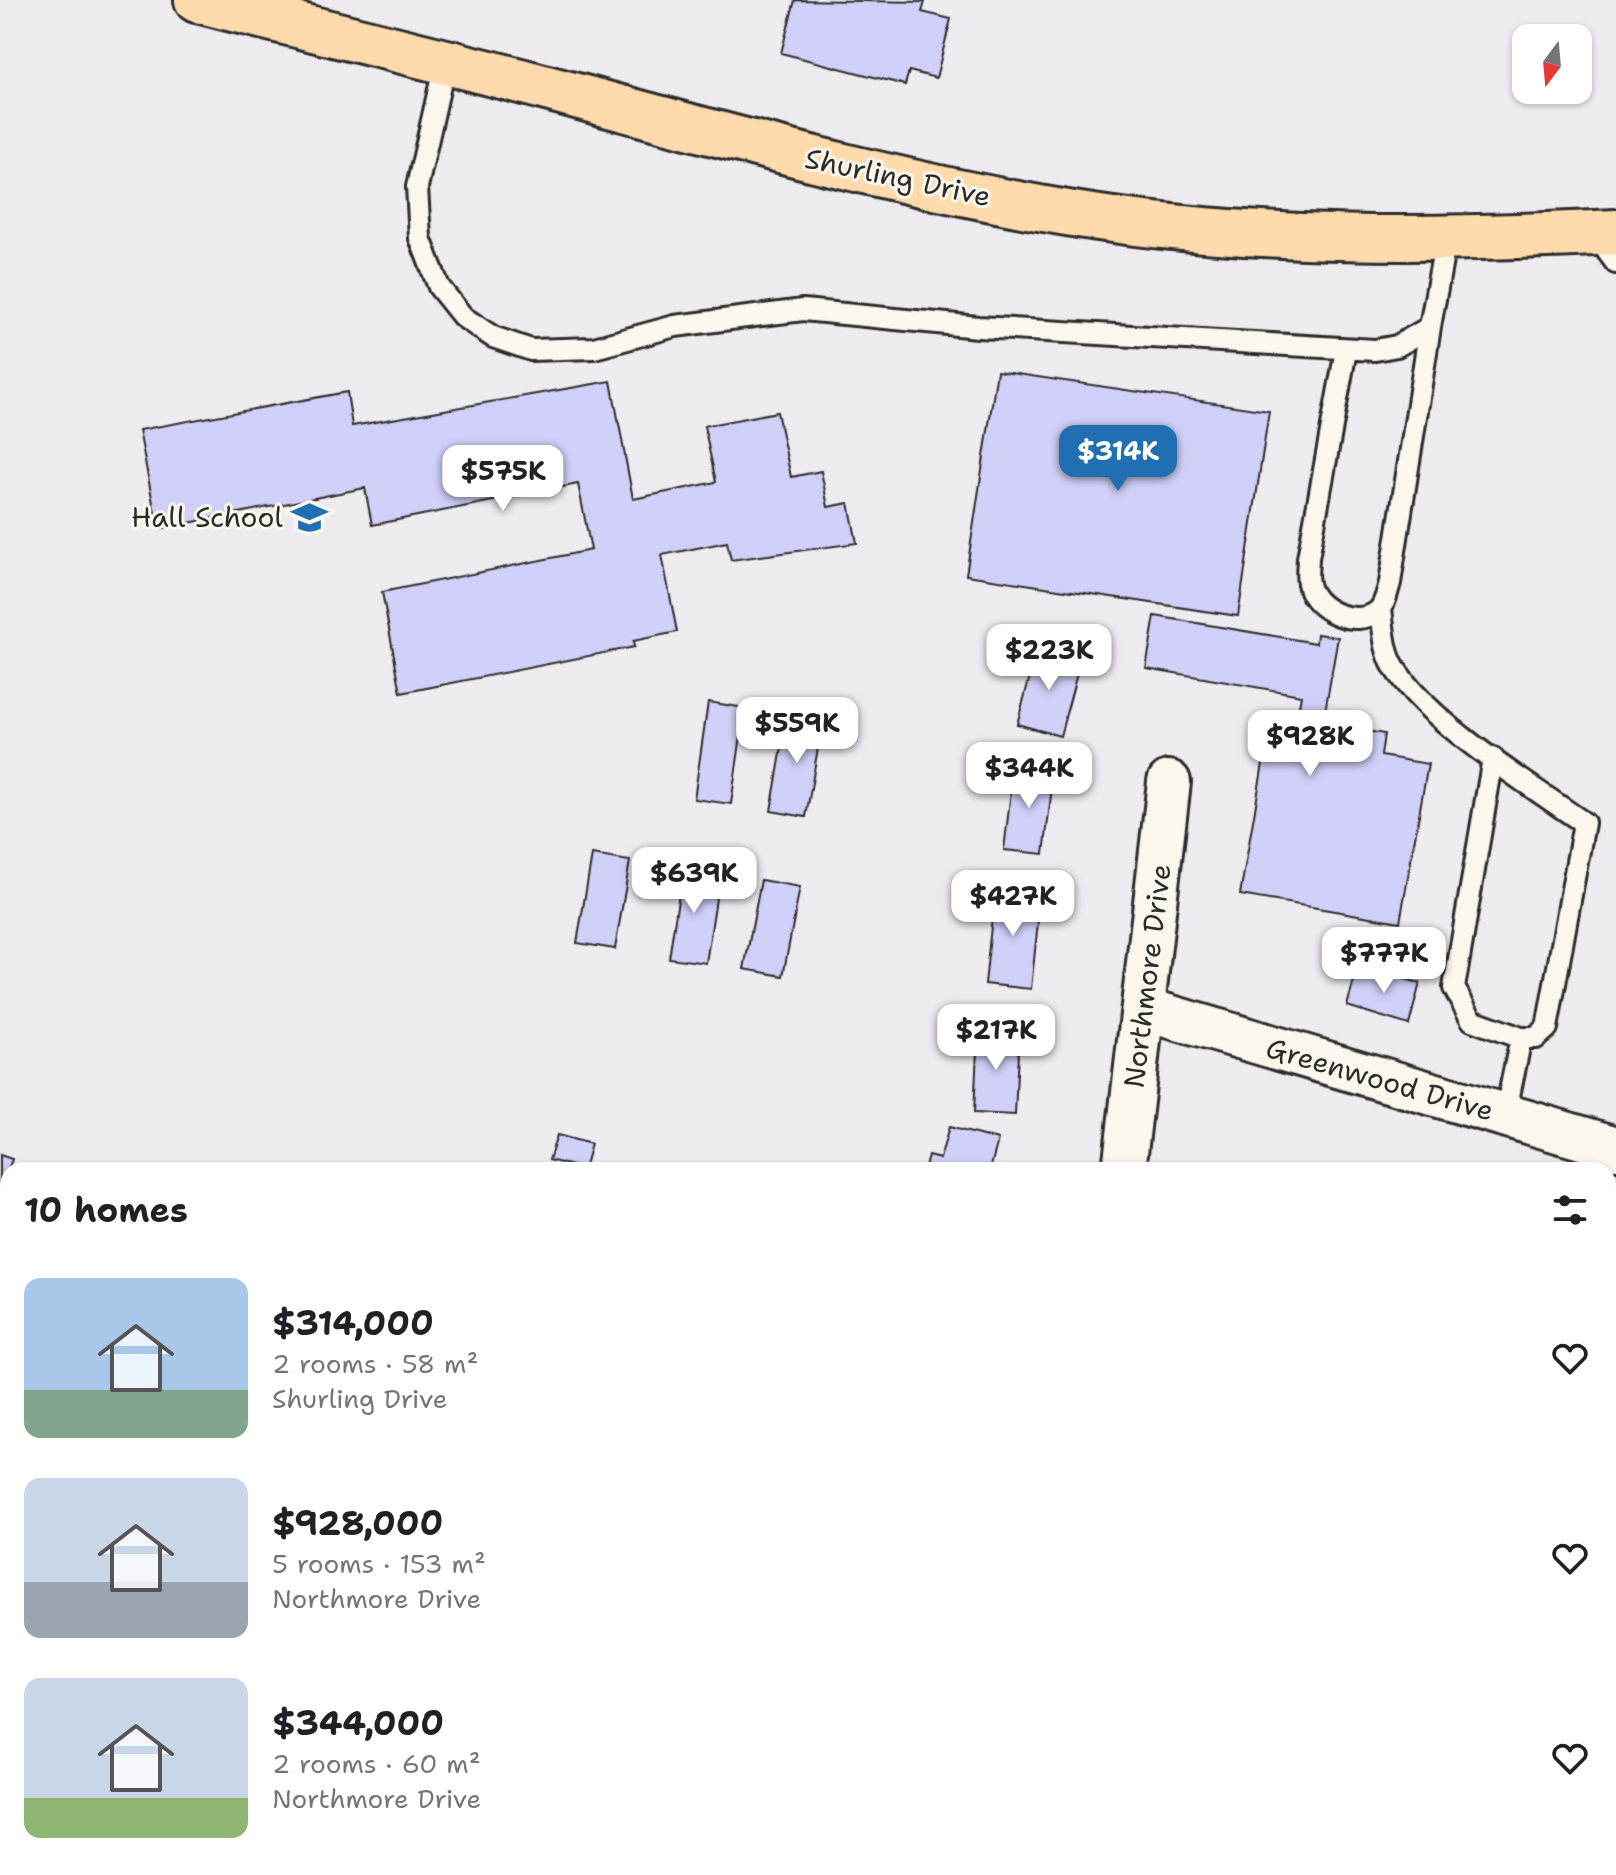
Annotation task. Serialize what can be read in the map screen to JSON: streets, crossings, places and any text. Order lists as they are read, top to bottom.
{
  "streets": {
    "main road": ["Shurling Drive"],
    "street": ["Northmore Drive", "Greenwood Drive"]
  },
  "crossings": [
    ["Northmore Drive", "Greenwood Drive"]
  ],
  "places": {
    "school or university": ["Hall School"]
  },
  "north": "bottom",
  "page": {
    "price": [
      "$314K",
      "$575K",
      "$223K",
      "$559K",
      "$928K",
      "$344K",
      "$639K",
      "$427K",
      "$777K",
      "$217K"
    ],
    "heading": "10 homes",
    "list": [
      {
        "name": "$314,000",
        "note": "2 rooms · 58 m² · Shurling Drive"
      },
      {
        "name": "$928,000",
        "note": "5 rooms · 153 m² · Northmore Drive"
      },
      {
        "name": "$344,000",
        "note": "2 rooms · 60 m² · Northmore Drive"
      }
    ]
  }
}
